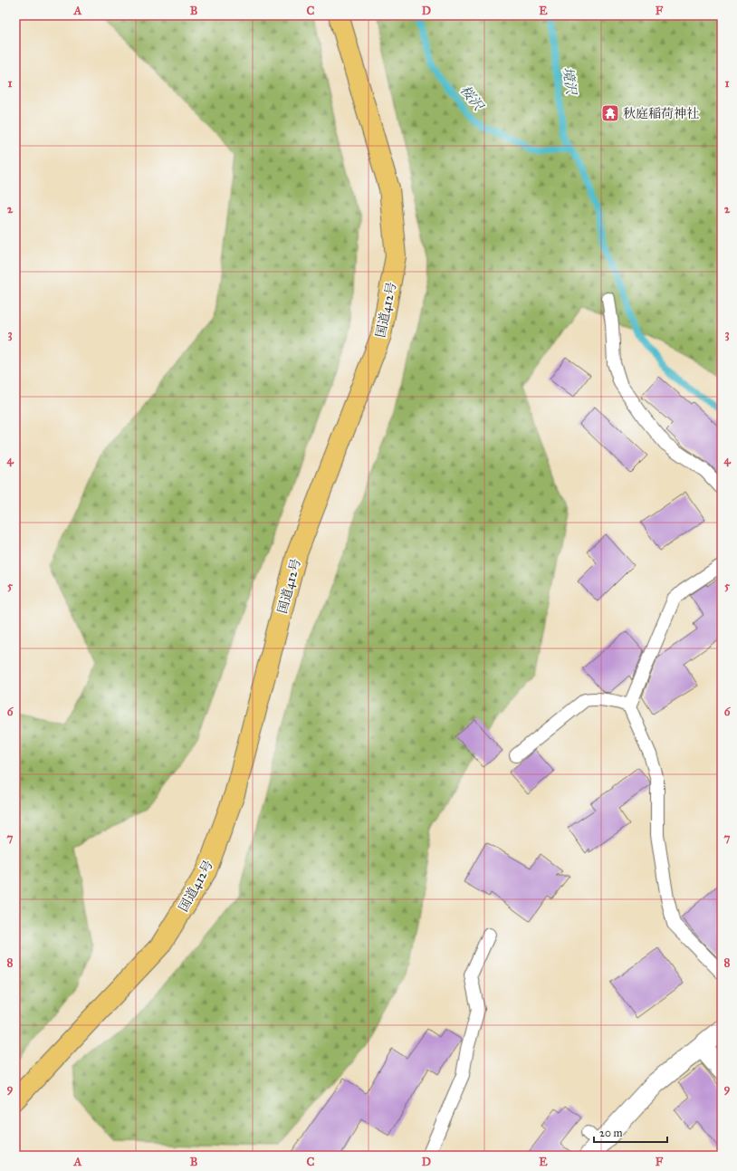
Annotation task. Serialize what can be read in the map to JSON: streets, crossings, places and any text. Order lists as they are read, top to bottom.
{
  "streets": {
    "highway": ["国道412号"]
  },
  "water": ["境沢", "桜沢"],
  "places": {
    "temple": ["秋庭稲荷神社"]
  },
  "scale_bar": "20 m",
  "grid": {
    "columns": [
      "A",
      "B",
      "C",
      "D",
      "E",
      "F"
    ],
    "rows": [
      "1",
      "2",
      "3",
      "4",
      "5",
      "6",
      "7",
      "8",
      "9"
    ]
  }
}
